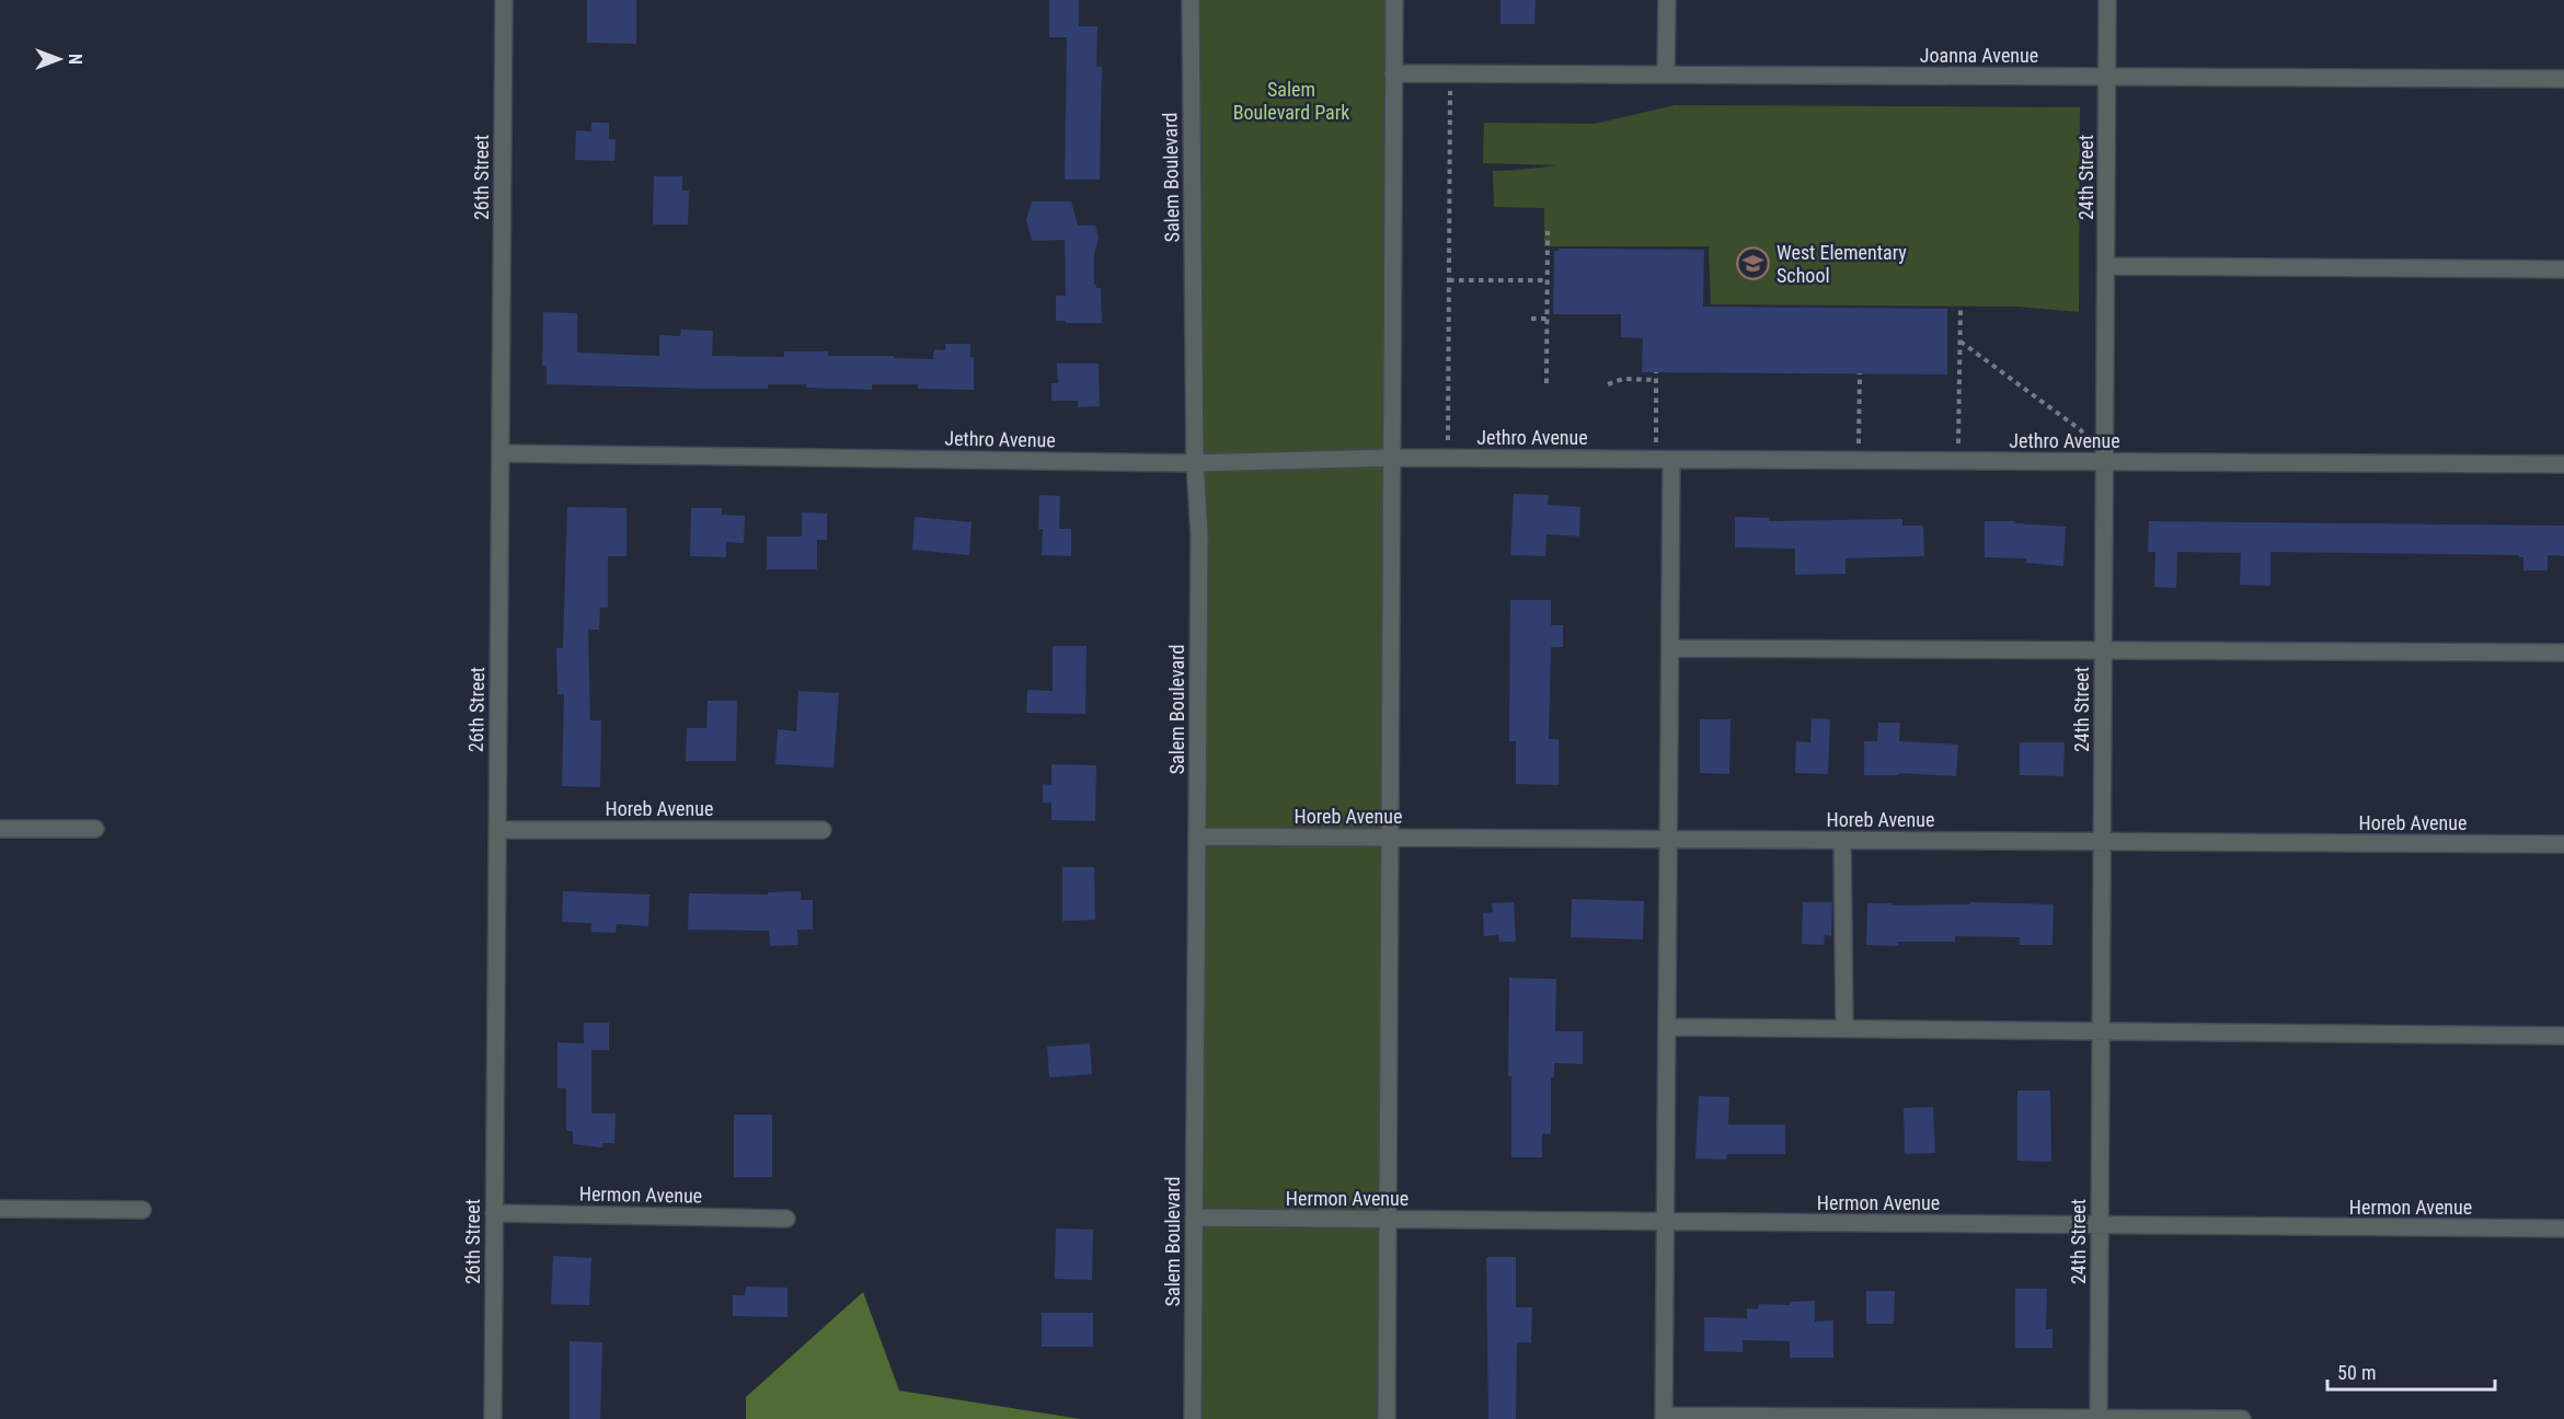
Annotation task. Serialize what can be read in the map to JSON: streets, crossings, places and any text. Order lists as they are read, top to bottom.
{
  "streets": {
    "street": [
      "Joanna Avenue",
      "26th Street",
      "Salem Boulevard",
      "24th Street",
      "Jethro Avenue",
      "Horeb Avenue",
      "Hermon Avenue"
    ]
  },
  "crossings": [
    ["Joanna Avenue", "24th Street"],
    ["26th Street", "Jethro Avenue"],
    ["26th Street", "Horeb Avenue"],
    ["26th Street", "Hermon Avenue"],
    ["Salem Boulevard", "Jethro Avenue"],
    ["Salem Boulevard", "Horeb Avenue"],
    ["Salem Boulevard", "Hermon Avenue"],
    ["24th Street", "Jethro Avenue"],
    ["24th Street", "Horeb Avenue"],
    ["24th Street", "Hermon Avenue"]
  ],
  "parks": ["Salem Boulevard Park"],
  "places": {
    "school or university": ["West Elementary School"]
  },
  "scale_bar": "50 m",
  "north": "right"
}
